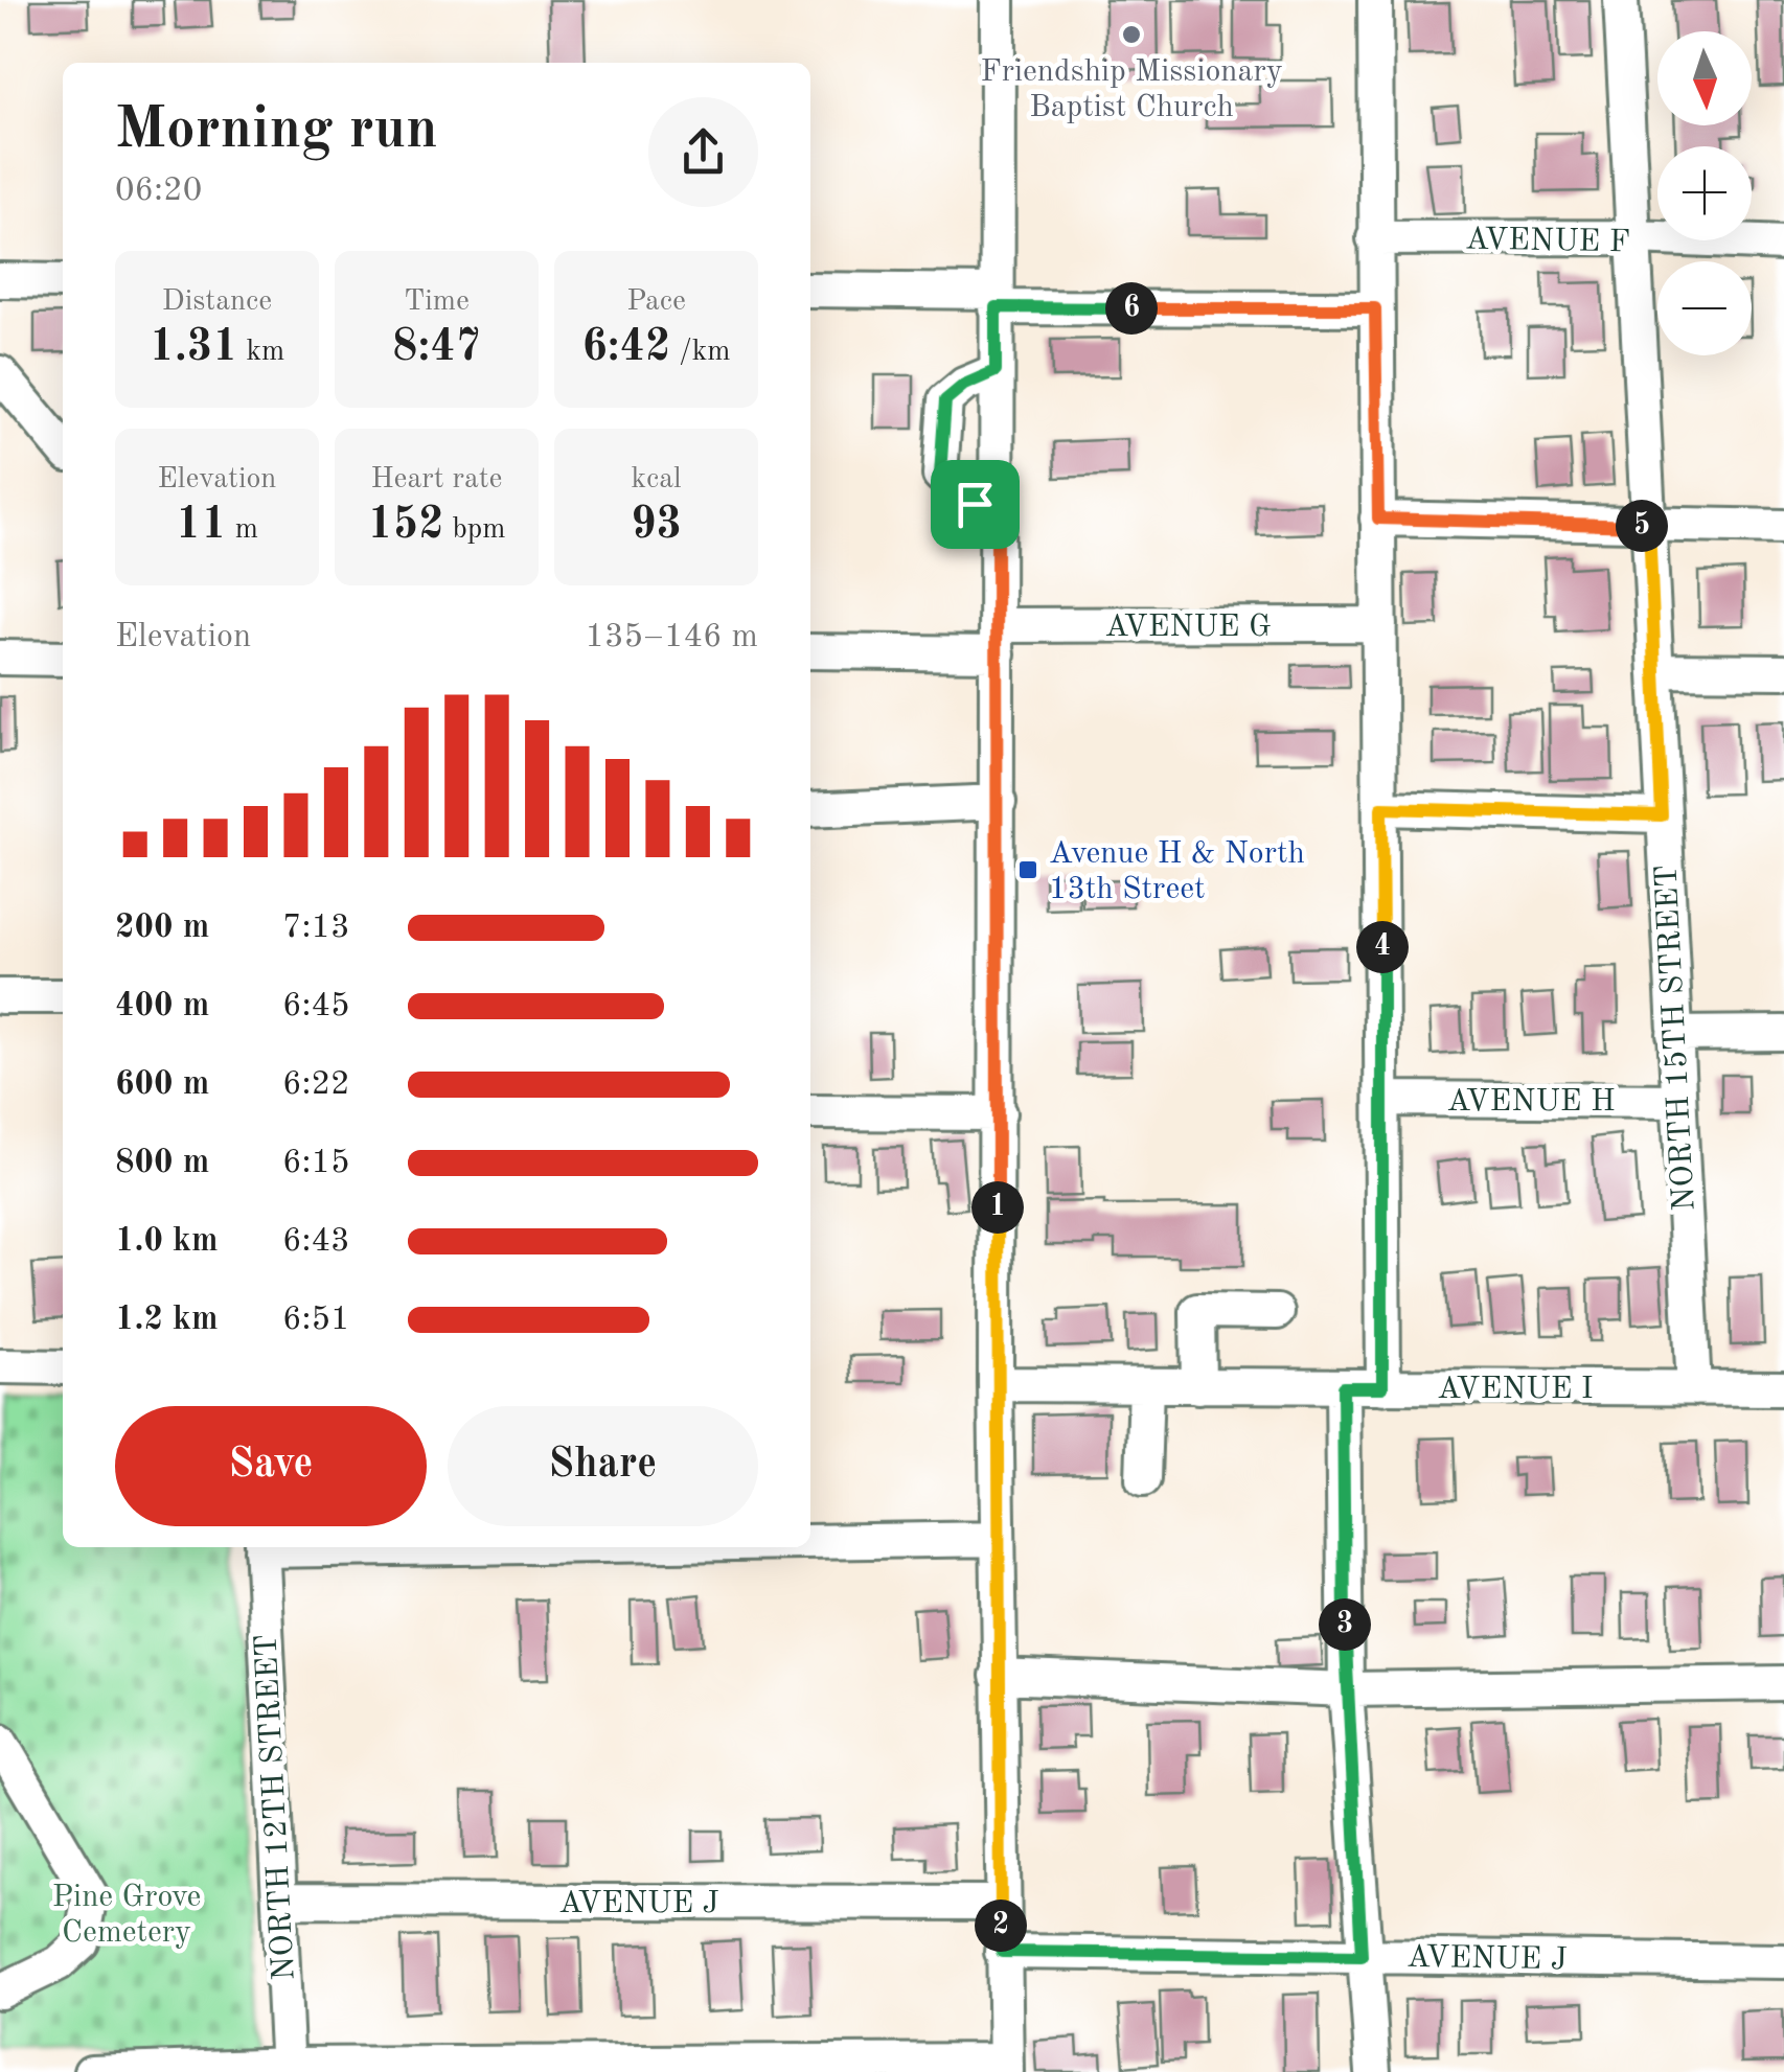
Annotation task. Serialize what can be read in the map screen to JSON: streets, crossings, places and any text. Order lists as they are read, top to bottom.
{
  "streets": {
    "street": [
      "AVENUE F",
      "AVENUE G",
      "NORTH 15TH STREET",
      "AVENUE H",
      "AVENUE I",
      "NORTH 12TH STREET",
      "AVENUE J"
    ]
  },
  "crossings": [
    ["AVENUE F", "NORTH 15TH STREET"],
    ["NORTH 15TH STREET", "AVENUE H"],
    ["NORTH 15TH STREET", "AVENUE I"],
    ["NORTH 12TH STREET", "AVENUE J"]
  ],
  "parks": ["Pine Grove Cemetery"],
  "places": {
    "other": ["Friendship Missionary Baptist Church"],
    "transit": ["Avenue H & North 13th Street"]
  },
  "north": "bottom",
  "page": {
    "map_buttons": ["+", "−"],
    "heading": ["Morning run", "06:20"],
    "stats": [
      ["Distance", "1.31 km"],
      ["Time", "8:47"],
      ["Pace", "6:42 /km"],
      ["Elevation", "11 m"],
      ["Heart rate", "152 bpm"],
      ["kcal", "93"]
    ],
    "pins": [
      "6",
      "5",
      "4",
      "1",
      "3",
      "2"
    ],
    "chart": ["Elevation", "135–146 m"],
    "list": [
      {
        "name": "200 m",
        "note": "7:13"
      },
      {
        "name": "400 m",
        "note": "6:45"
      },
      {
        "name": "600 m",
        "note": "6:22"
      },
      {
        "name": "800 m",
        "note": "6:15"
      },
      {
        "name": "1.0 km",
        "note": "6:43"
      },
      {
        "name": "1.2 km",
        "note": "6:51"
      }
    ],
    "buttons": ["Save", "Share"]
  }
}
